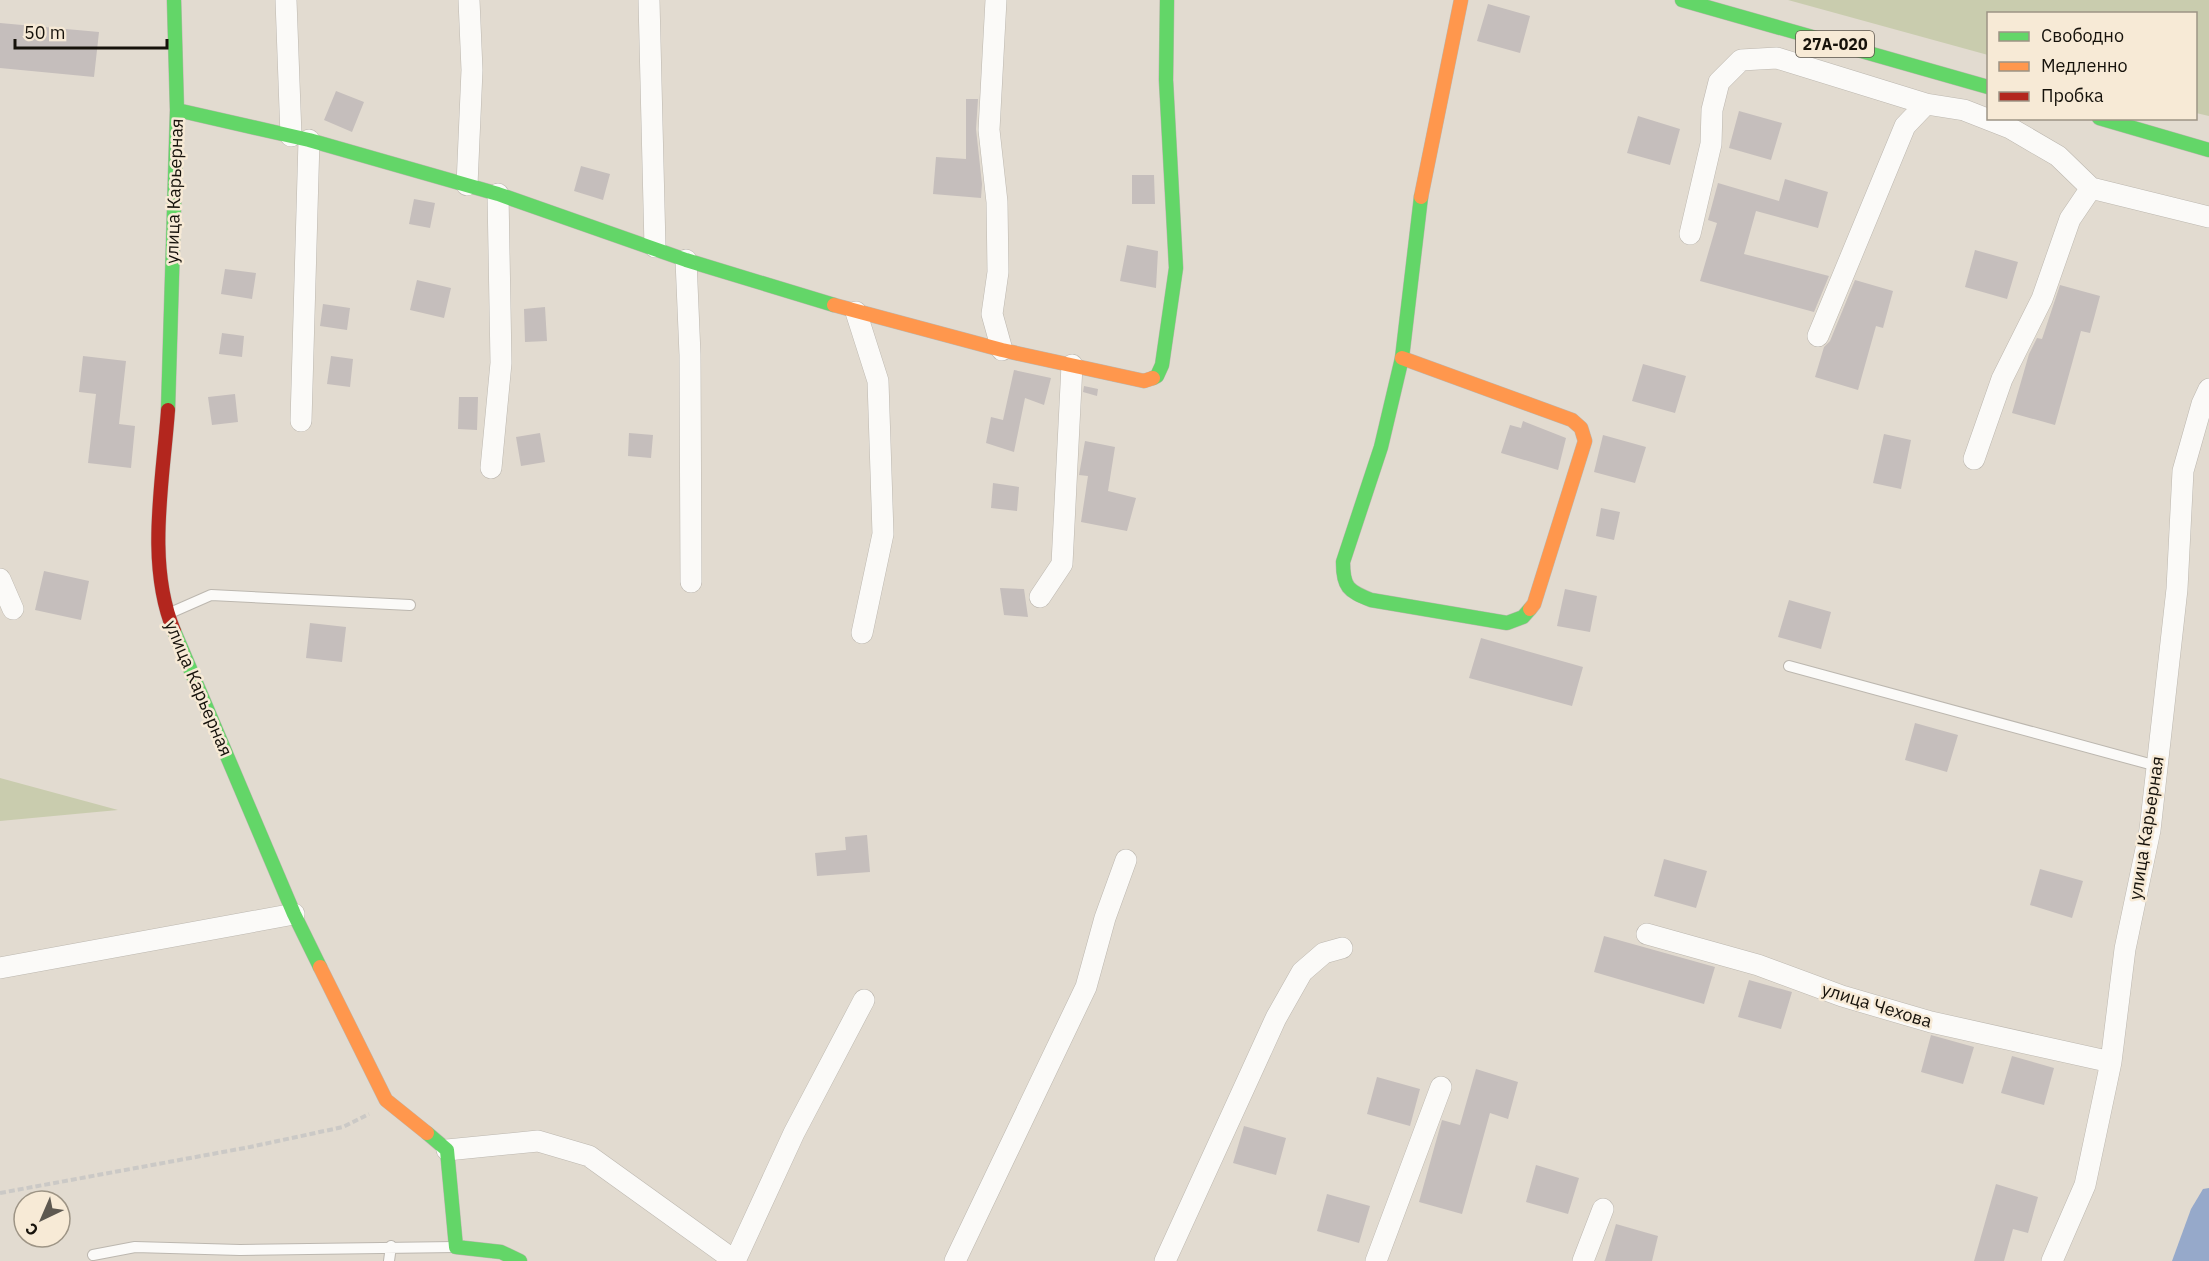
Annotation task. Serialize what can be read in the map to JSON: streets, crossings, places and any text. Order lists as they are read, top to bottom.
{
  "streets": {
    "street": ["27А-020", "улица Карьерная", "улица Чехова"]
  },
  "crossings": [
    ["улица Карьерная", "улица Чехова"]
  ],
  "legend": ["Свободно", "Медленно", "Пробка"],
  "scale_bar": "50 m",
  "north": "bottom left"
}
